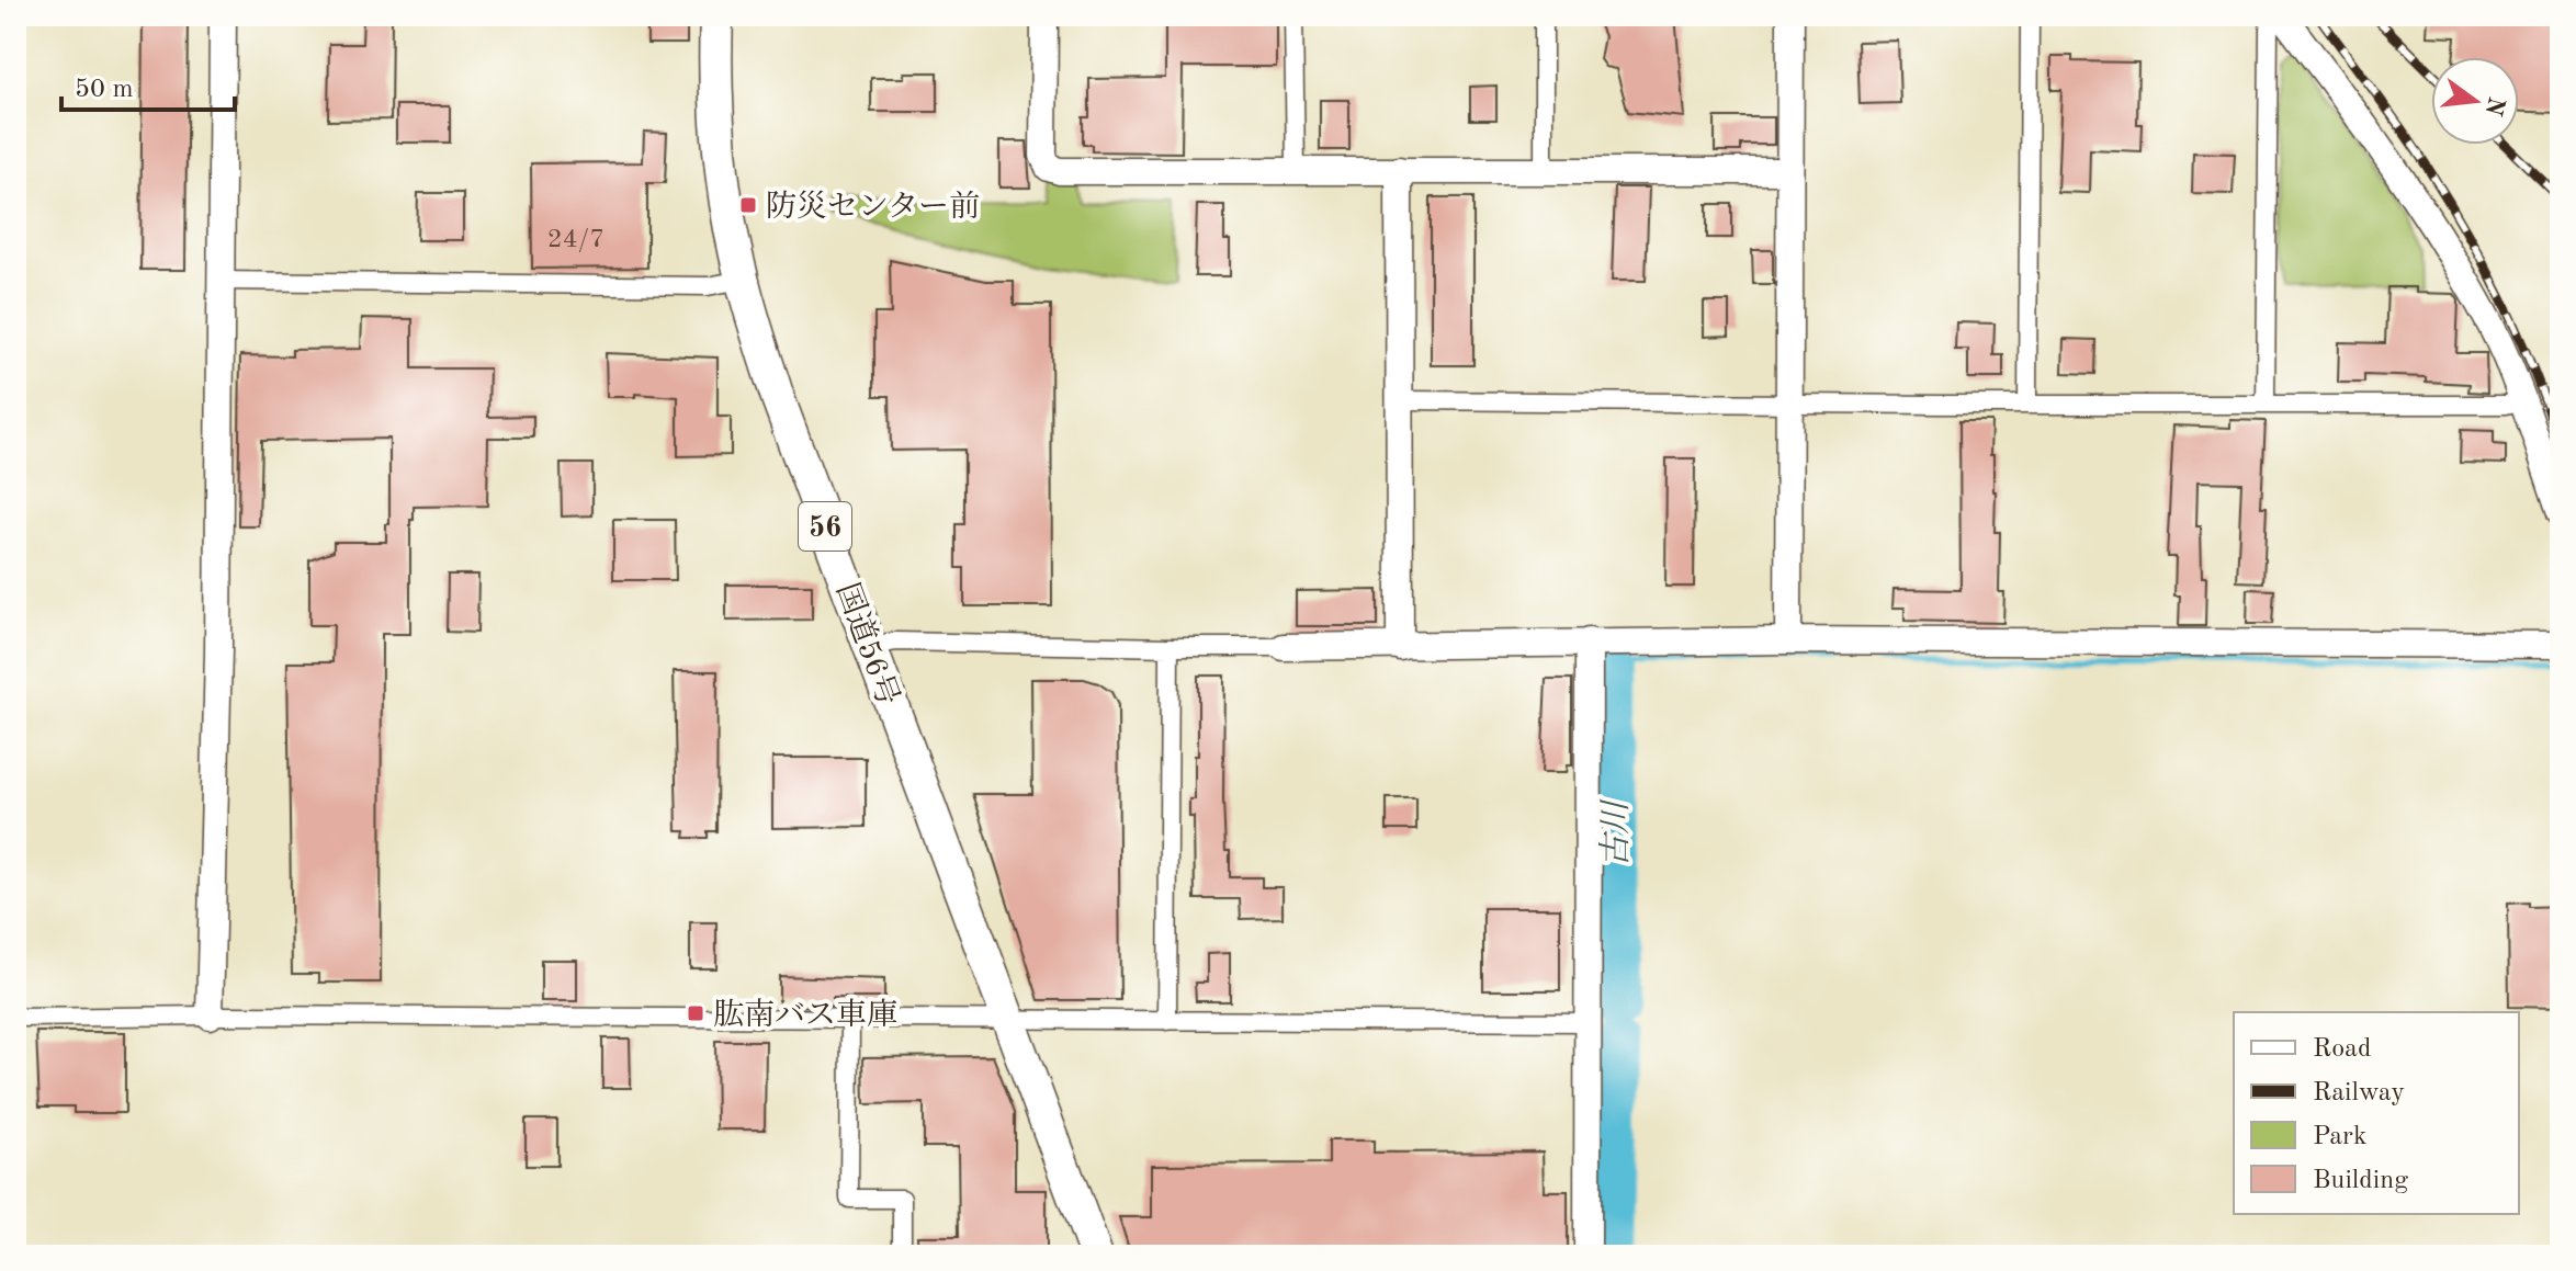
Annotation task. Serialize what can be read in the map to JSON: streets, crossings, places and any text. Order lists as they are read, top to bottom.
{
  "streets": {
    "highway": ["56", "国道56号"]
  },
  "water": ["古川"],
  "places": {
    "transit": ["防災センター前", "肱南バス車庫"]
  },
  "house_numbers": ["24/7"],
  "legend": [
    "Road",
    "Railway",
    "Park",
    "Building"
  ],
  "scale_bar": "50 m",
  "north": "right"
}
